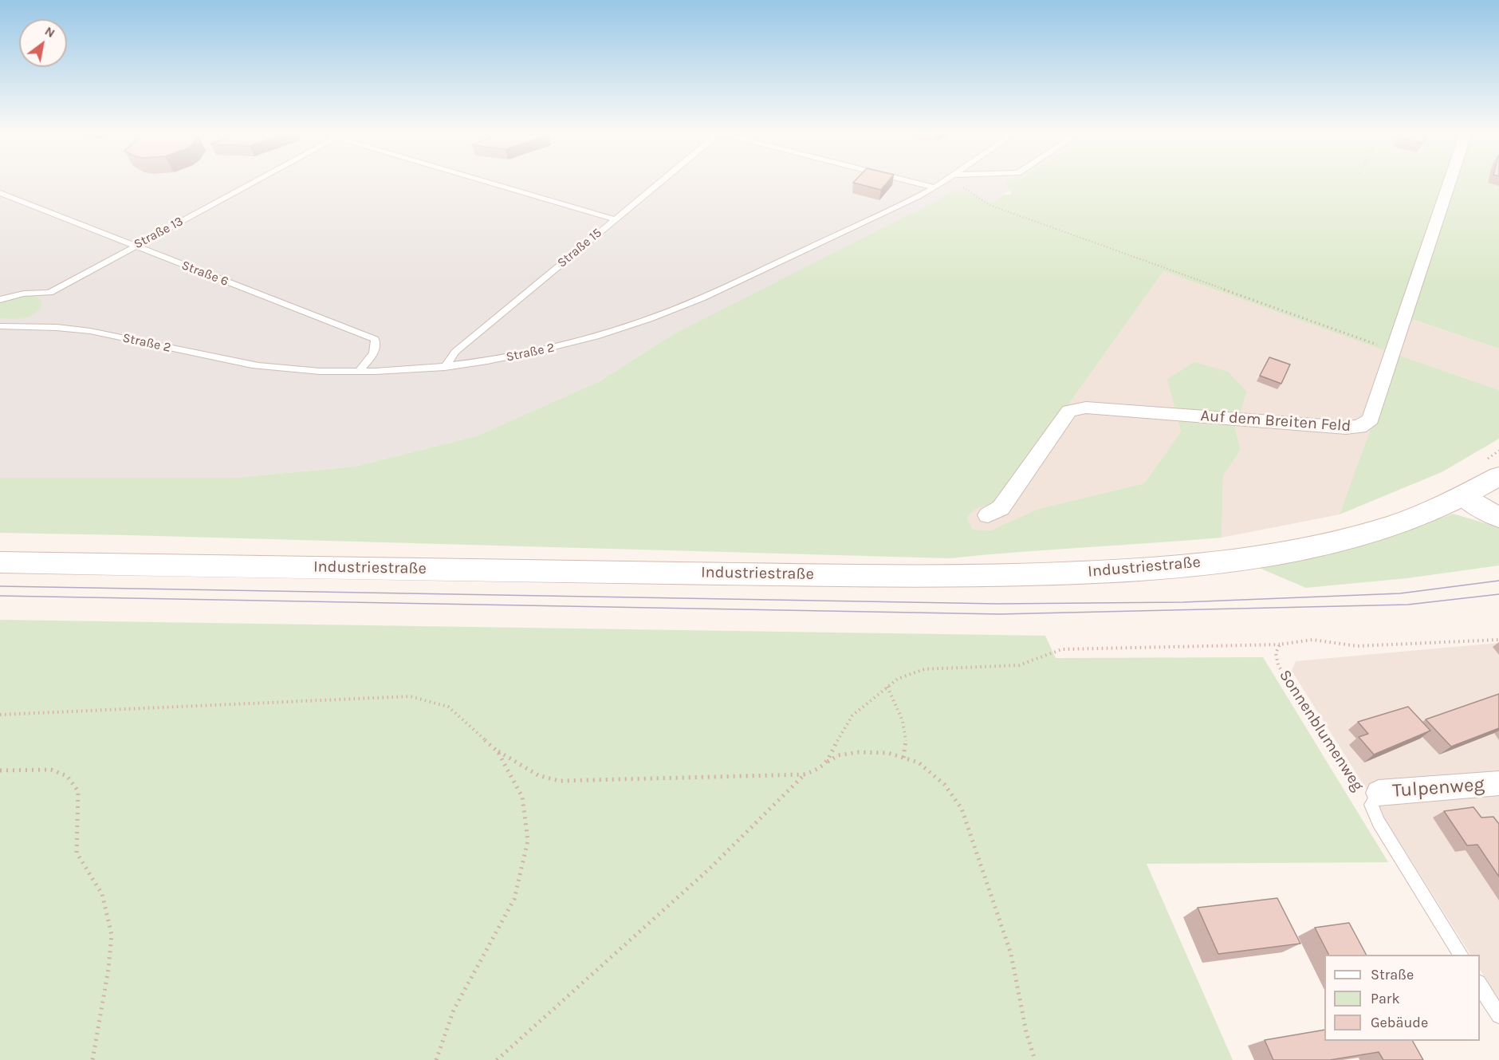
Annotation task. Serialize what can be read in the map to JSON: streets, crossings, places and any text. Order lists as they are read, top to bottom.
{
  "streets": {
    "main road": ["Industriestraße"],
    "street": ["Auf dem Breiten Feld", "Tulpenweg"],
    "lane": [
      "Straße 13",
      "Straße 15",
      "Straße 6",
      "Straße 2",
      "Sonnenblumenweg"
    ]
  },
  "crossings": [
    ["Straße 13", "Straße 6"],
    ["Straße 15", "Straße 2"],
    ["Straße 6", "Straße 2"],
    ["Sonnenblumenweg", "Tulpenweg"]
  ],
  "legend": ["Straße", "Park", "Gebäude"],
  "north": "top right"
}
